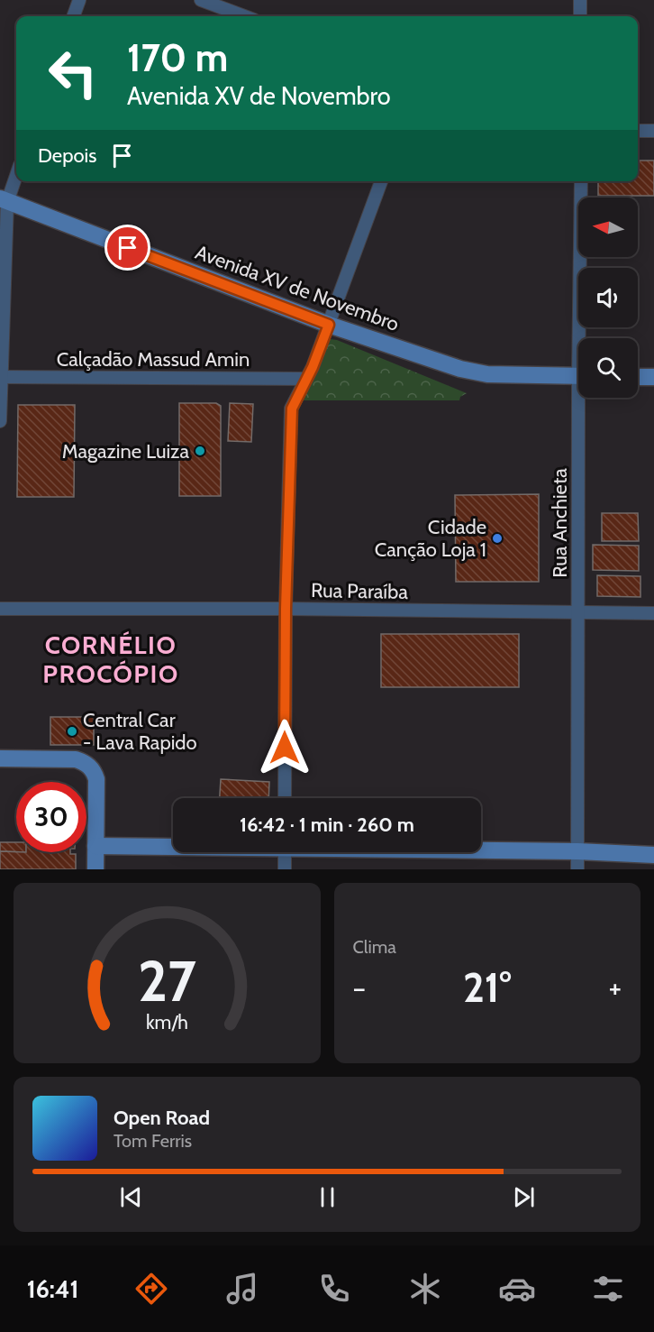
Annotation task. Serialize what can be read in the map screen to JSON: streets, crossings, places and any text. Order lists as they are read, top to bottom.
{
  "streets": {
    "street": [
      "Avenida XV de Novembro",
      "Calçadão Massud Amin",
      "Rua Anchieta",
      "Rua Paraíba"
    ]
  },
  "crossings": [
    ["Rua Anchieta", "Rua Paraíba"]
  ],
  "districts": ["CORNÉLIO PROCÓPIO"],
  "places": ["Magazine Luiza", "Cidade Canção Loja 1", "Central Car - Lava Rapido"],
  "north": "left",
  "page": {
    "turn": ["170 m", "Avenida XV de Novembro"],
    "then": "Depois",
    "limit": "30",
    "trip": "16:42 · 1 min · 260 m",
    "tile": "Clima",
    "heat": ["−", "21°", "+"],
    "song": ["Open Road", "Tom Ferris"],
    "tabs": "16:41",
    "gauge": ["27", "km/h"]
  }
}
